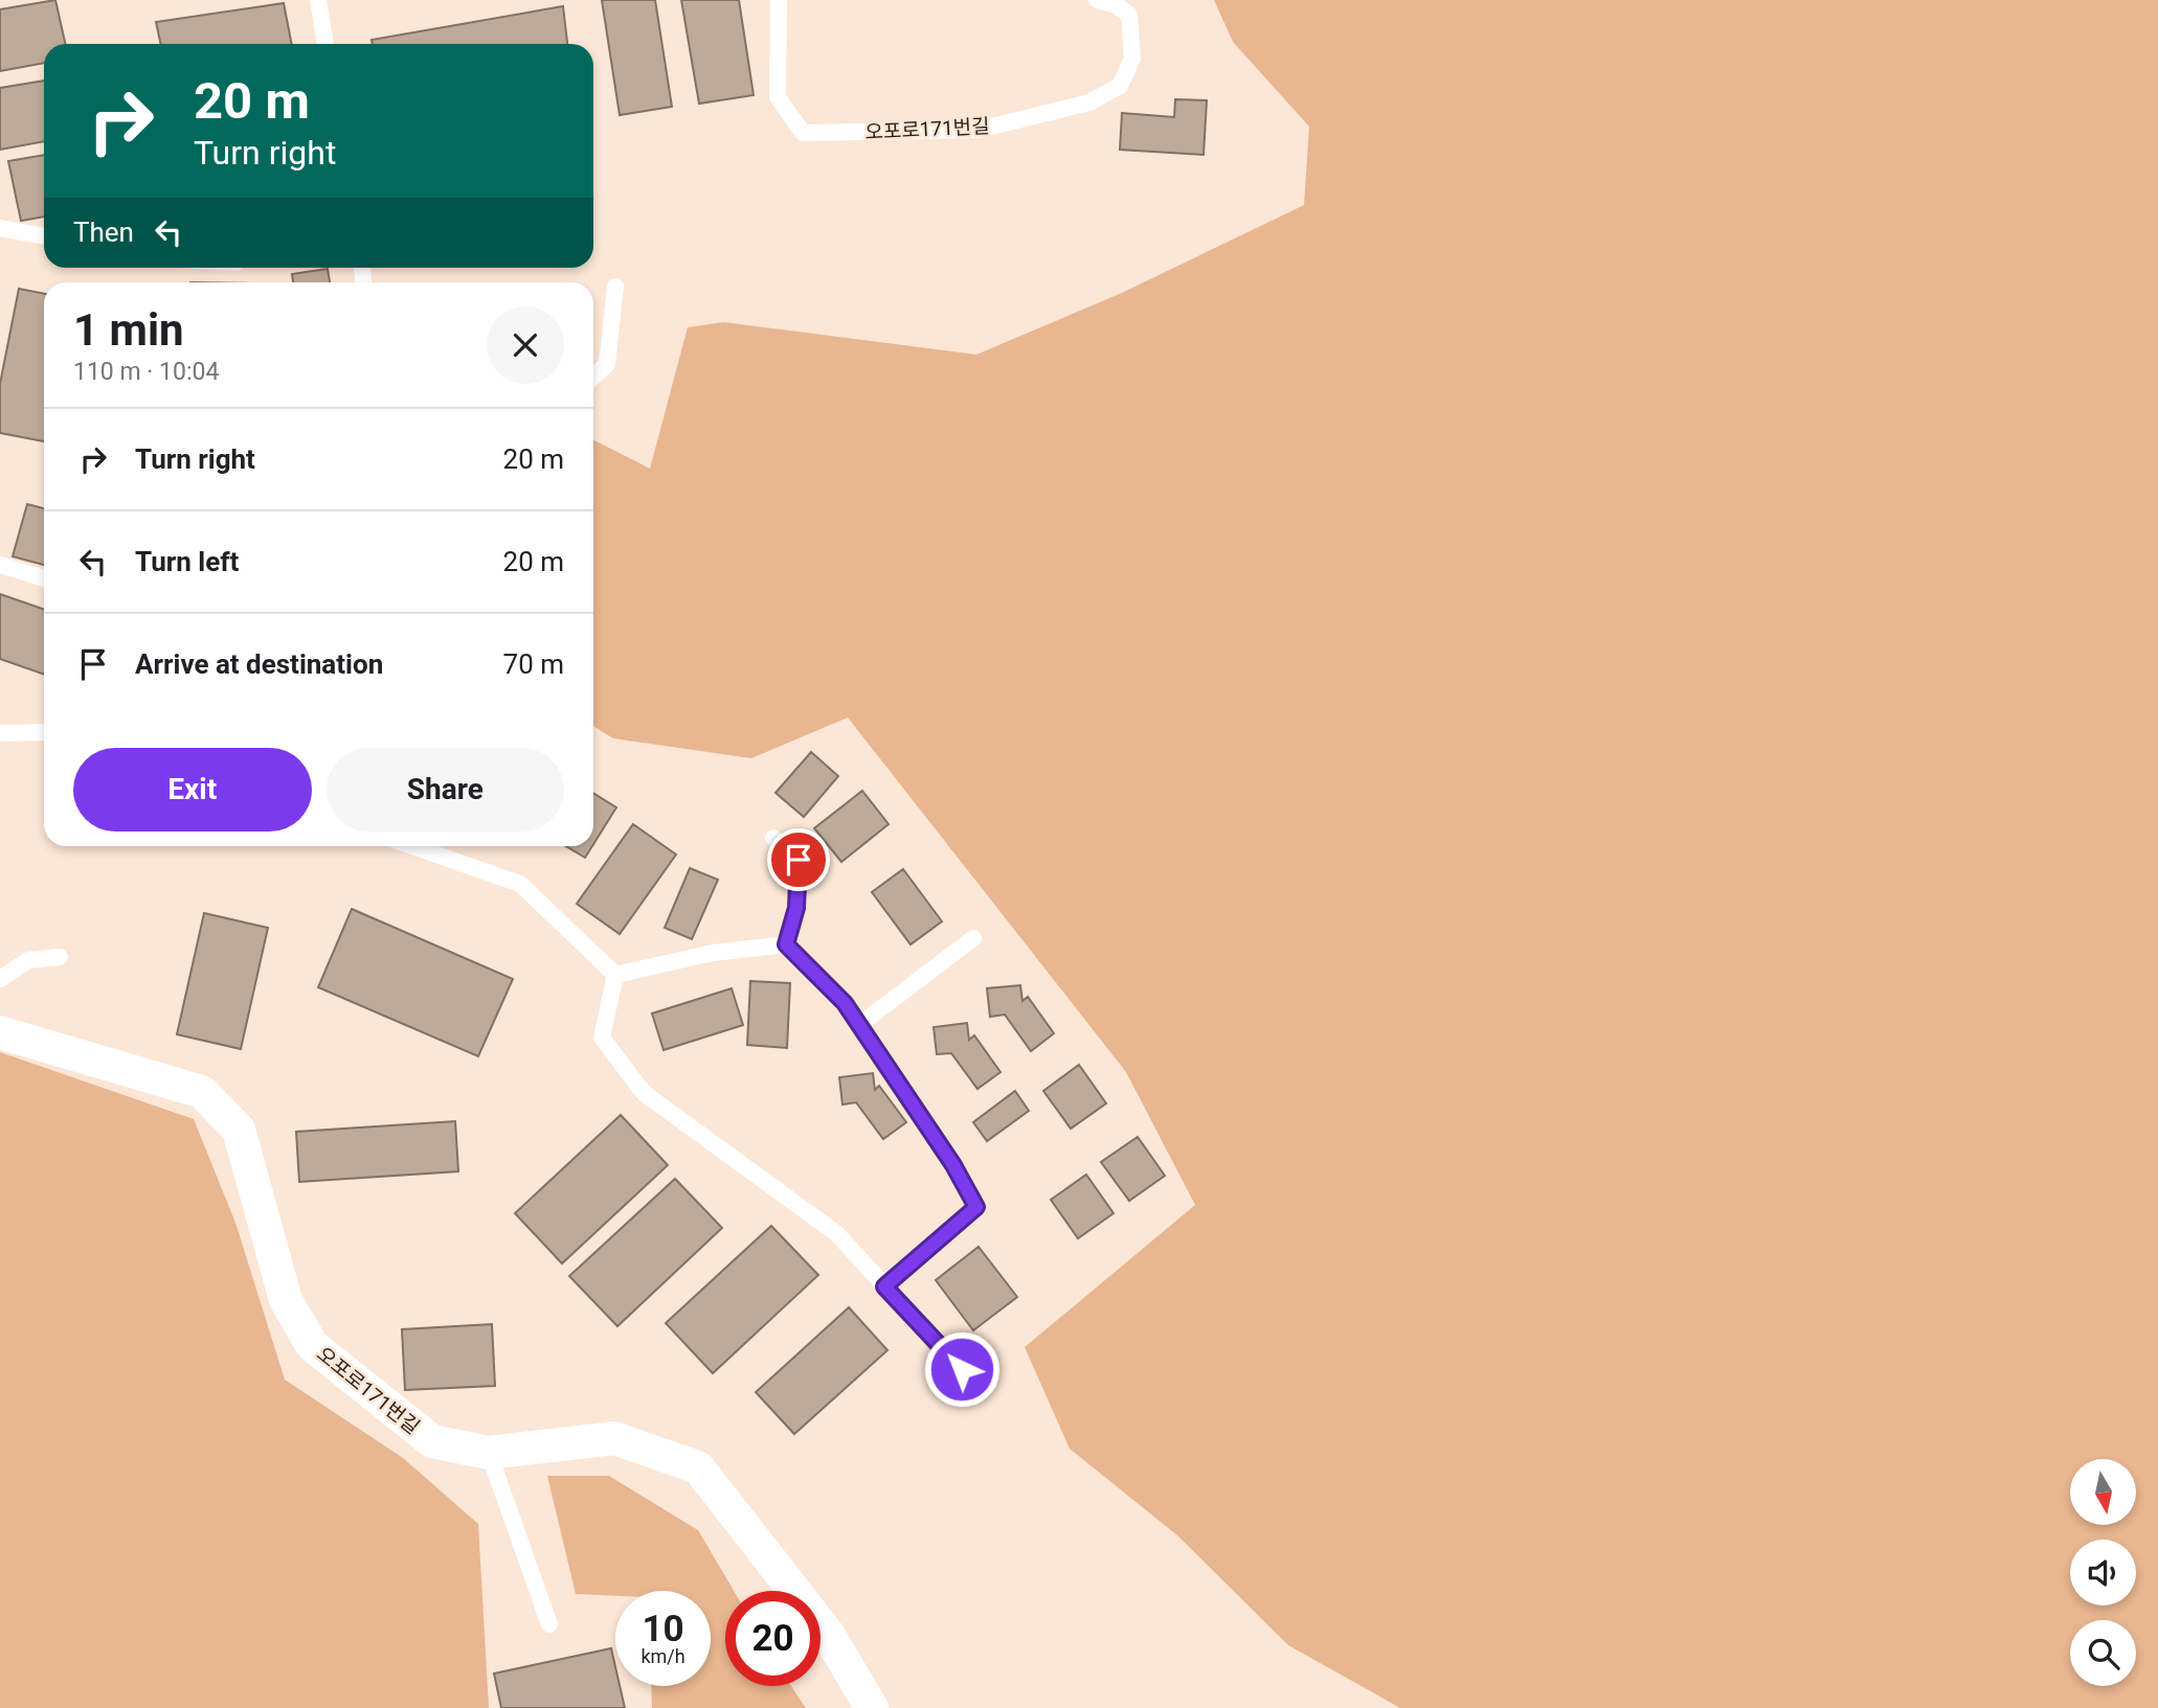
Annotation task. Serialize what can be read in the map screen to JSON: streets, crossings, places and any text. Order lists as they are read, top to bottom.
{
  "streets": {
    "street": ["오포로171번길"]
  },
  "north": "bottom",
  "page": {
    "turn": ["20 m", "Turn right"],
    "then": "Then",
    "heading": ["1 min", "110 m · 10:04"],
    "list": [
      {
        "name": "Turn right",
        "value": "20 m"
      },
      {
        "name": "Turn left",
        "value": "20 m"
      },
      {
        "name": "Arrive at destination",
        "value": "70 m"
      }
    ],
    "buttons": ["Exit", "Share"],
    "speed": "10 km/h",
    "limit": "20"
  }
}
